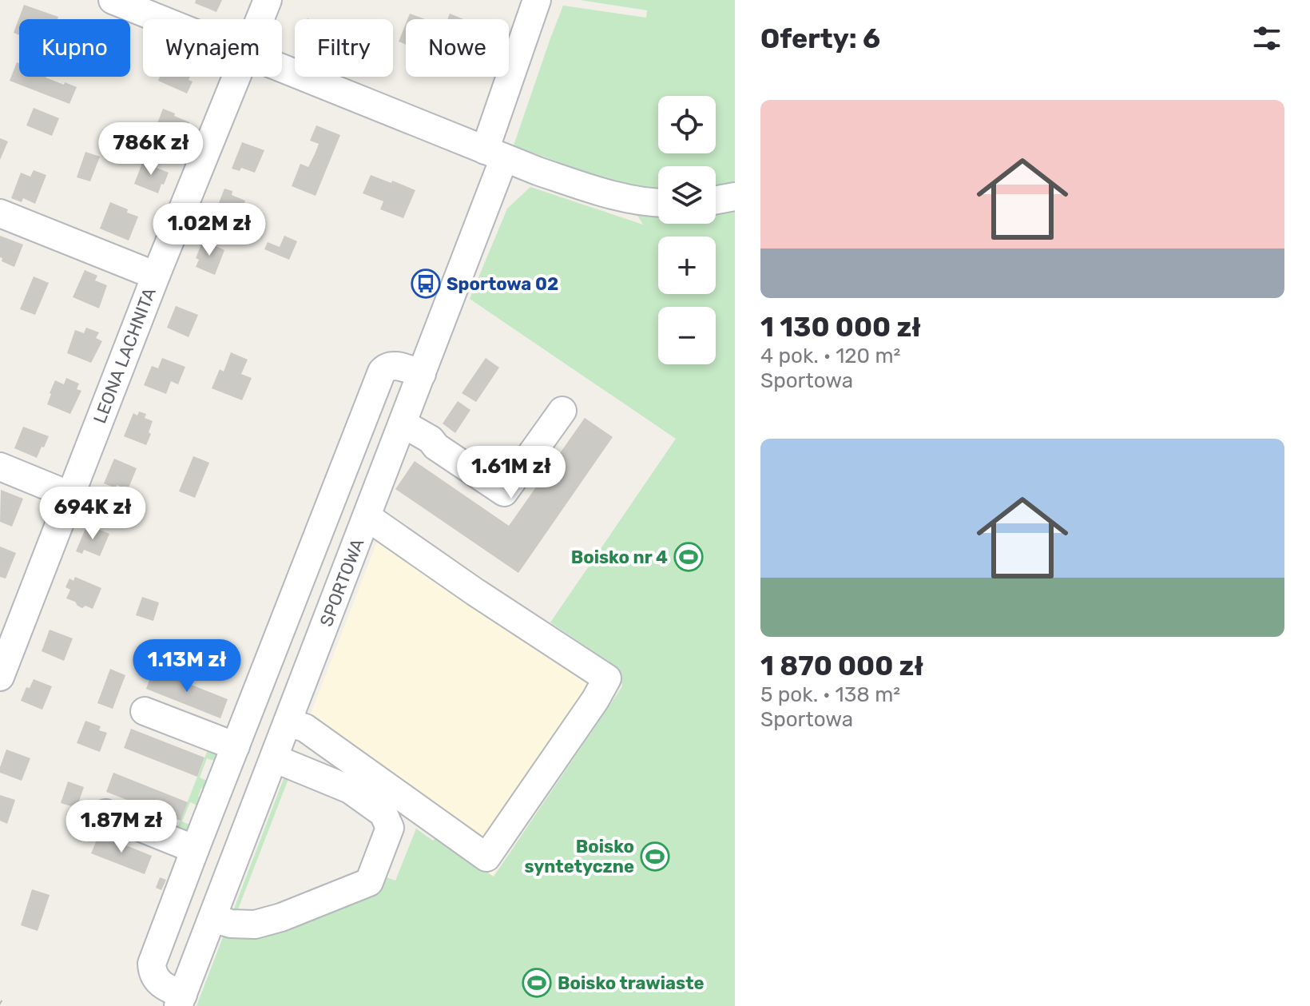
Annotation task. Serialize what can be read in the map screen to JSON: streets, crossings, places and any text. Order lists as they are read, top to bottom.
{
  "streets": {
    "street": ["LEONA LACHNITA", "SPORTOWA"]
  },
  "places": {
    "bus stop": ["Sportowa 02"],
    "sports": ["Boisko nr 4", "Boisko syntetyczne", "Boisko trawiaste"]
  },
  "page": {
    "heading": "Oferty: 6",
    "chip": [
      "Kupno",
      "Wynajem",
      "Filtry",
      "Nowe"
    ],
    "list": [
      {
        "name": "1 130 000 zł",
        "note": "4 pok. · 120 m² · Sportowa"
      },
      {
        "name": "1 870 000 zł",
        "note": "5 pok. · 138 m² · Sportowa"
      }
    ],
    "map_buttons": ["+", "−"],
    "price": [
      "786K zł",
      "1.02M zł",
      "1.61M zł",
      "694K zł",
      "1.13M zł",
      "1.87M zł"
    ]
  }
}
